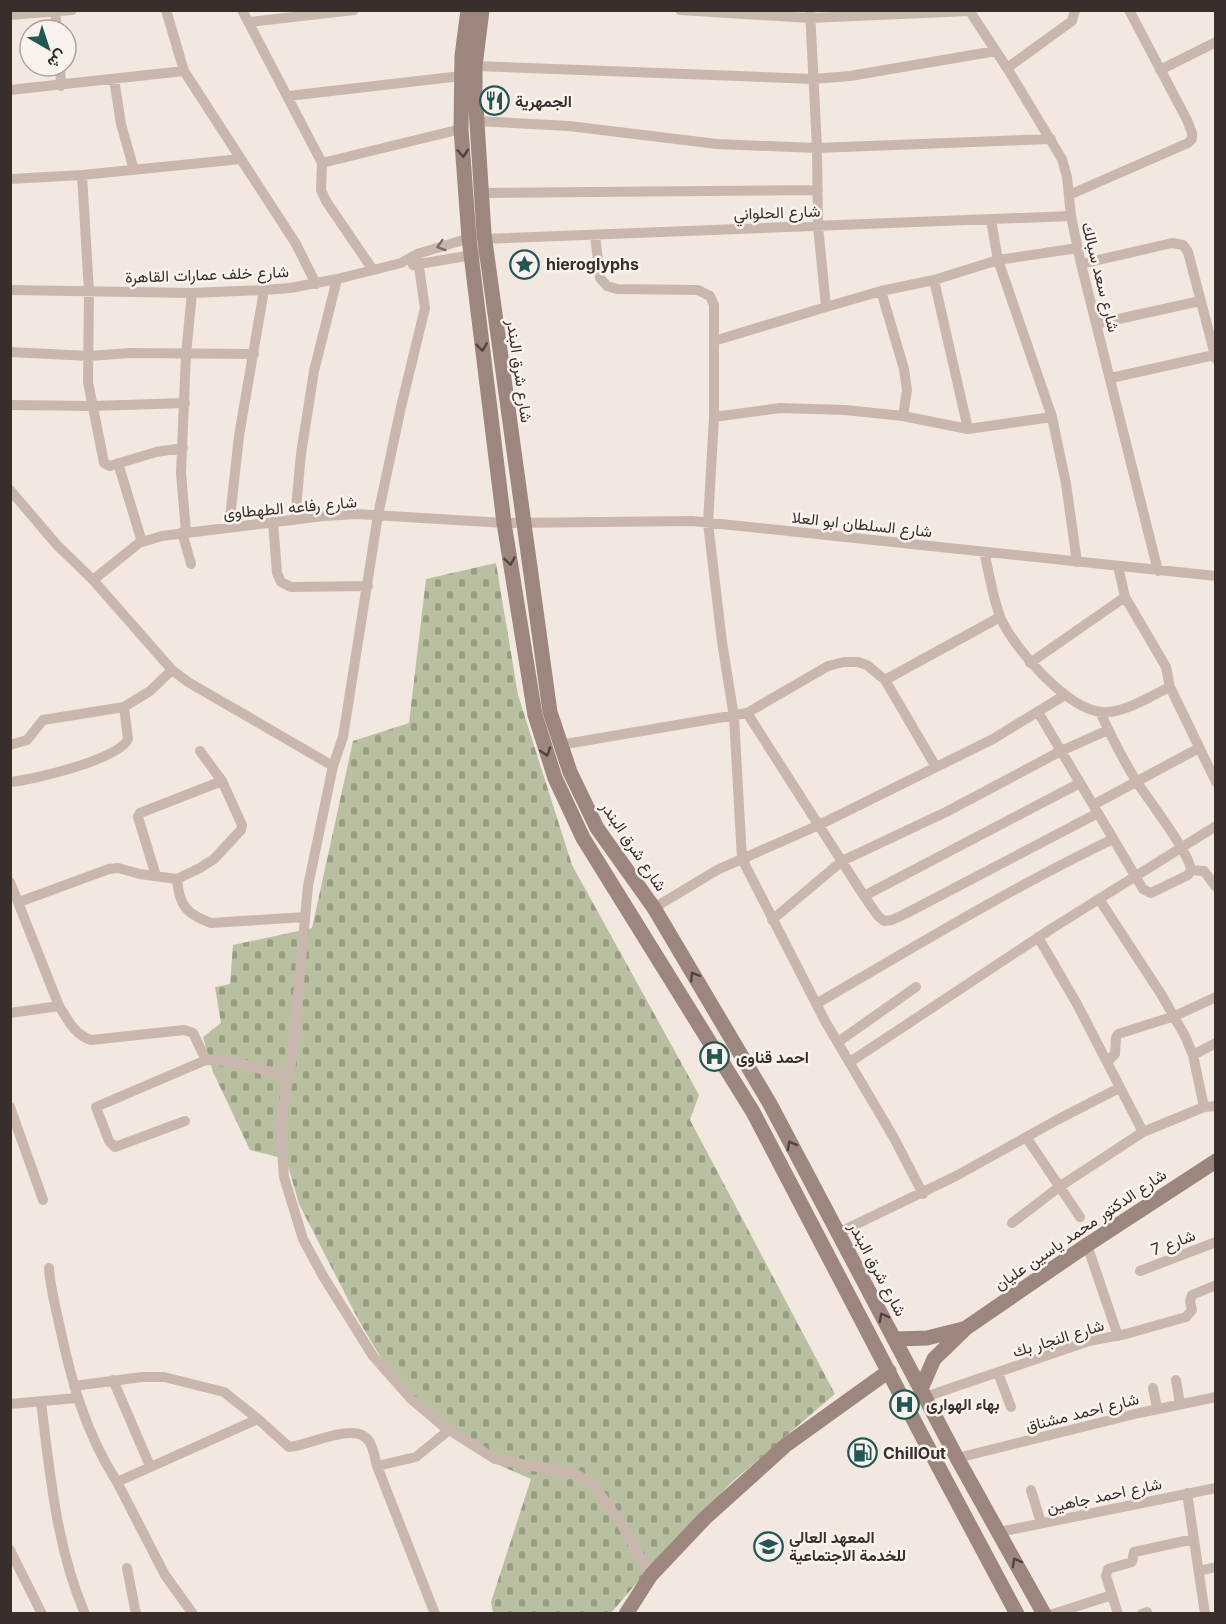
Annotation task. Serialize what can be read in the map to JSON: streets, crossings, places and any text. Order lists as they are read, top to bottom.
{
  "streets": {
    "main road": ["شارع شرق البندر", "شارع الدكتور محمد ياسين عليان"],
    "street": [
      "شارع الحلواني",
      "شارع خلف عمارات القاهرة",
      "شارع سعد سبالك",
      "شارع رفاعه الطهطاوى",
      "شارع السلطان ابو العلا",
      "شارع 7",
      "شارع النجار بك",
      "شارع احمد مشناق",
      "شارع احمد جاهين"
    ]
  },
  "crossings": [
    ["شارع الحلواني", "شارع خلف عمارات القاهرة"],
    ["شارع الحلواني", "شارع سعد سبالك"],
    ["شارع الحلواني", "شارع شرق البندر"],
    ["شارع خلف عمارات القاهرة", "شارع شرق البندر"],
    ["شارع سعد سبالك", "شارع السلطان ابو العلا"],
    ["شارع شرق البندر", "شارع رفاعه الطهطاوى"],
    ["شارع شرق البندر", "شارع السلطان ابو العلا"],
    ["شارع شرق البندر", "شارع الدكتور محمد ياسين عليان"],
    ["شارع شرق البندر", "شارع النجار بك"],
    ["شارع شرق البندر", "شارع احمد مشناق"],
    ["شارع شرق البندر", "شارع احمد جاهين"],
    ["شارع رفاعه الطهطاوى", "شارع السلطان ابو العلا"],
    ["شارع الدكتور محمد ياسين عليان", "شارع النجار بك"]
  ],
  "places": {
    "restaurant": ["الجمهرية"],
    "place": ["hieroglyphs"],
    "hospital": ["احمد قناوى", "بهاء الهوارى"],
    "fuel station": ["ChillOut"],
    "school or university": ["المعهد العالى للخدمة الاجتماعية"]
  },
  "north": "bottom right"
}
